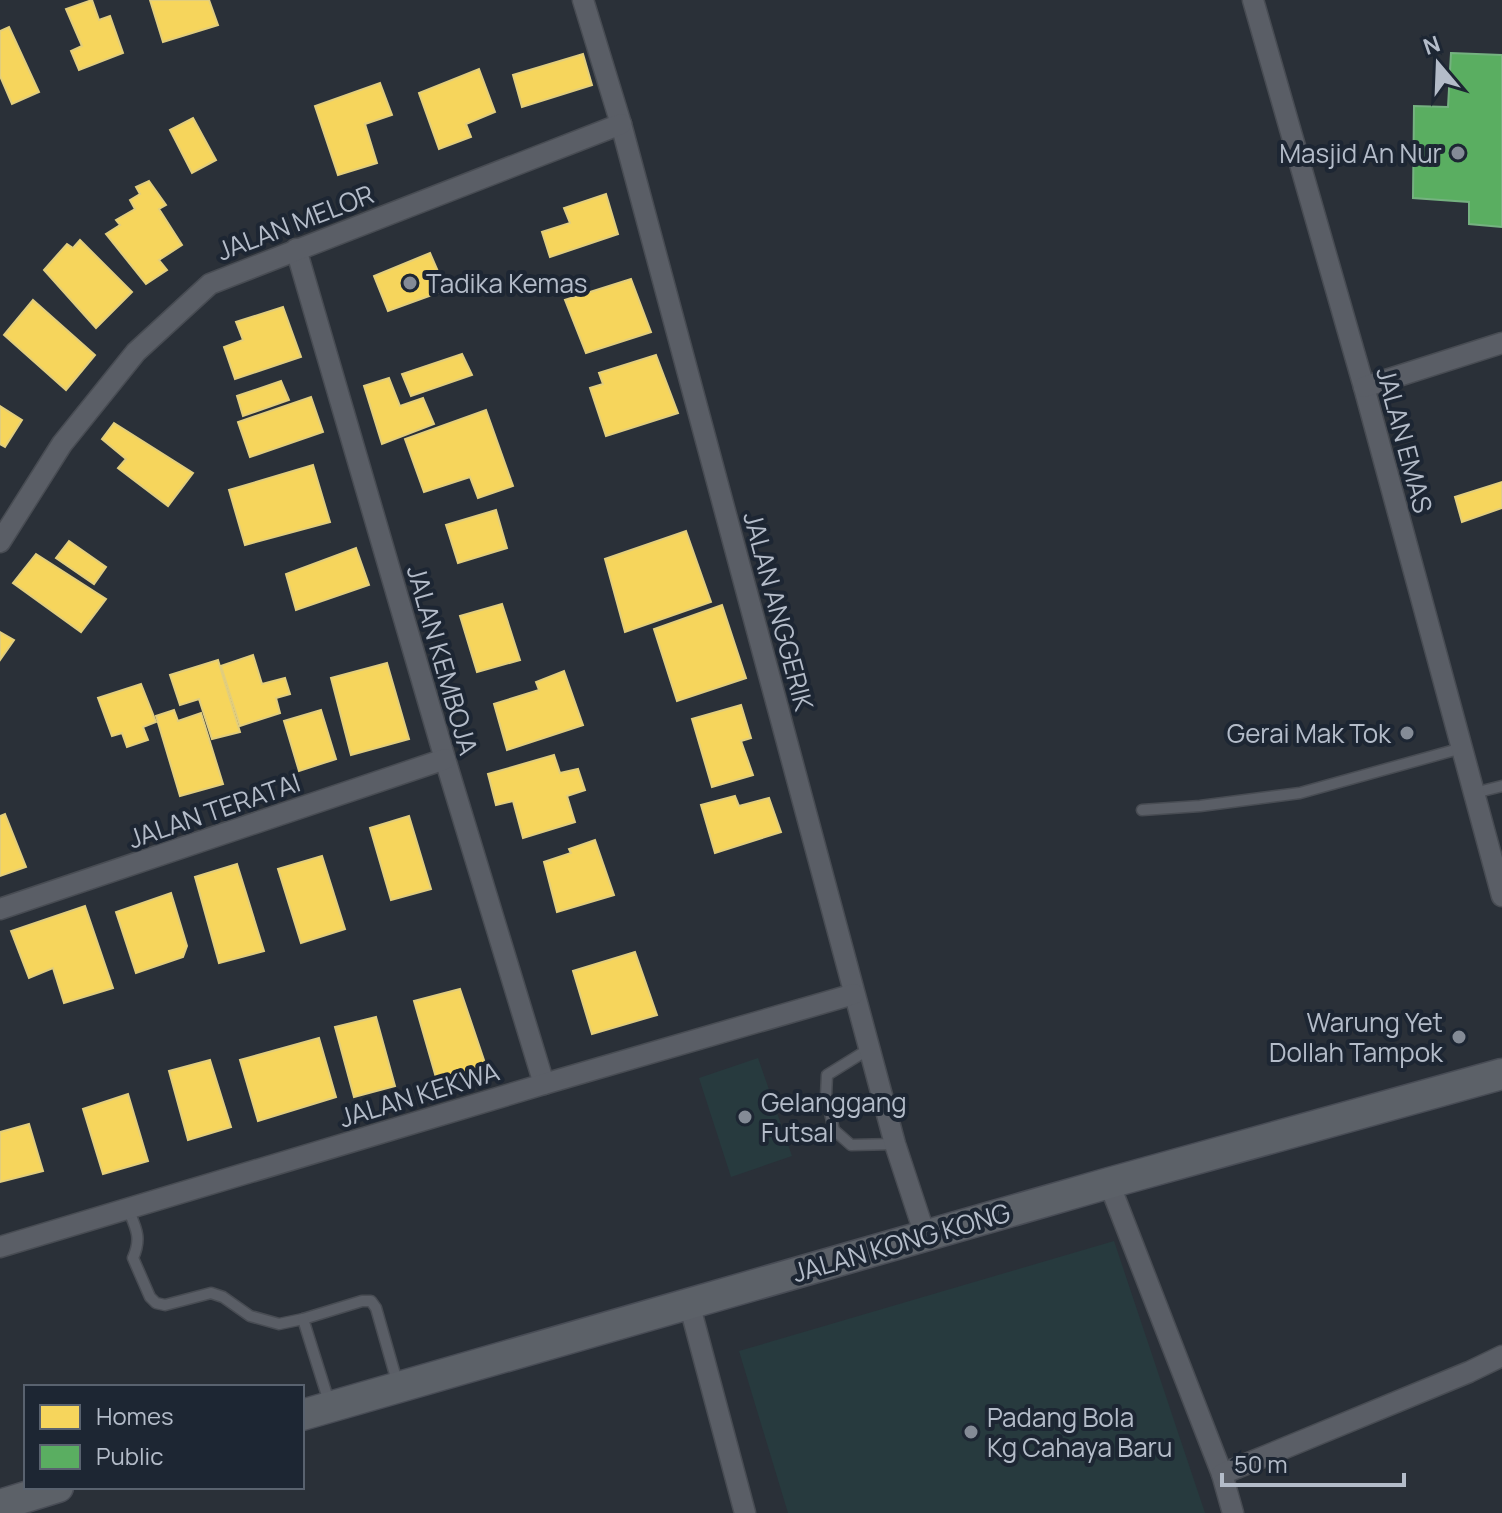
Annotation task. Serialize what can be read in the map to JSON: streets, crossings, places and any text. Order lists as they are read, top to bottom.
{
  "streets": {
    "main road": ["JALAN KONG KONG"],
    "street": [
      "JALAN MELOR",
      "JALAN EMAS",
      "JALAN ANGGERIK",
      "JALAN KEMBOJA",
      "JALAN TERATAI",
      "JALAN KEKWA"
    ]
  },
  "crossings": [
    ["JALAN MELOR", "JALAN ANGGERIK"],
    ["JALAN MELOR", "JALAN KEMBOJA"],
    ["JALAN ANGGERIK", "JALAN KEKWA"],
    ["JALAN ANGGERIK", "JALAN KONG KONG"],
    ["JALAN KEMBOJA", "JALAN TERATAI"],
    ["JALAN KEMBOJA", "JALAN KEKWA"]
  ],
  "places": [
    "Masjid An Nur",
    "Tadika Kemas",
    "Gerai Mak Tok",
    "Warung Yet Dollah Tampok",
    "Gelanggang Futsal",
    "Padang Bola Kg Cahaya Baru"
  ],
  "legend": ["Homes", "Public"],
  "scale_bar": "50 m",
  "north": "top"
}
